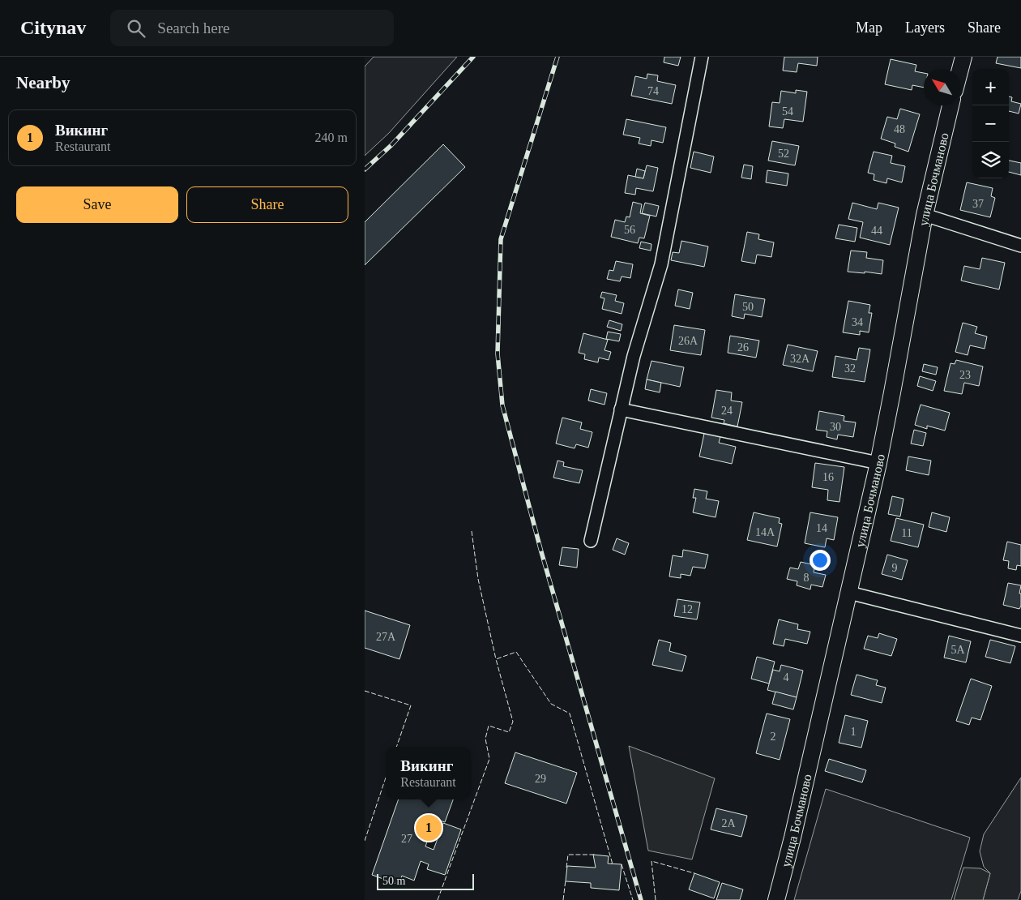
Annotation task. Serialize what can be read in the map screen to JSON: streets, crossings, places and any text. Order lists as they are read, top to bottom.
{
  "streets": {
    "main road": ["улица Бочманово"]
  },
  "house_numbers": [
    "74",
    "54",
    "48",
    "52",
    "37",
    "56",
    "44",
    "50",
    "34",
    "26А",
    "26",
    "32А",
    "32",
    "23",
    "24",
    "30",
    "16",
    "14",
    "14А",
    "11",
    "9",
    "8",
    "12",
    "27А",
    "5А",
    "4",
    "1",
    "2",
    "29",
    "2А",
    "27"
  ],
  "scale_bar": "50 m",
  "north": "top left",
  "page": {
    "header": "Citynav",
    "search": "Search here",
    "nav": ["Map", "Layers", "Share"],
    "heading": "Nearby",
    "map_buttons": ["+", "−"],
    "list": [
      {
        "mark": "1",
        "name": "Викинг",
        "note": "Restaurant",
        "value": "240 m"
      }
    ],
    "buttons": ["Save", "Share"],
    "popup": ["Викинг", "Restaurant"],
    "pins": "1",
    "scale": "50 m"
  }
}
